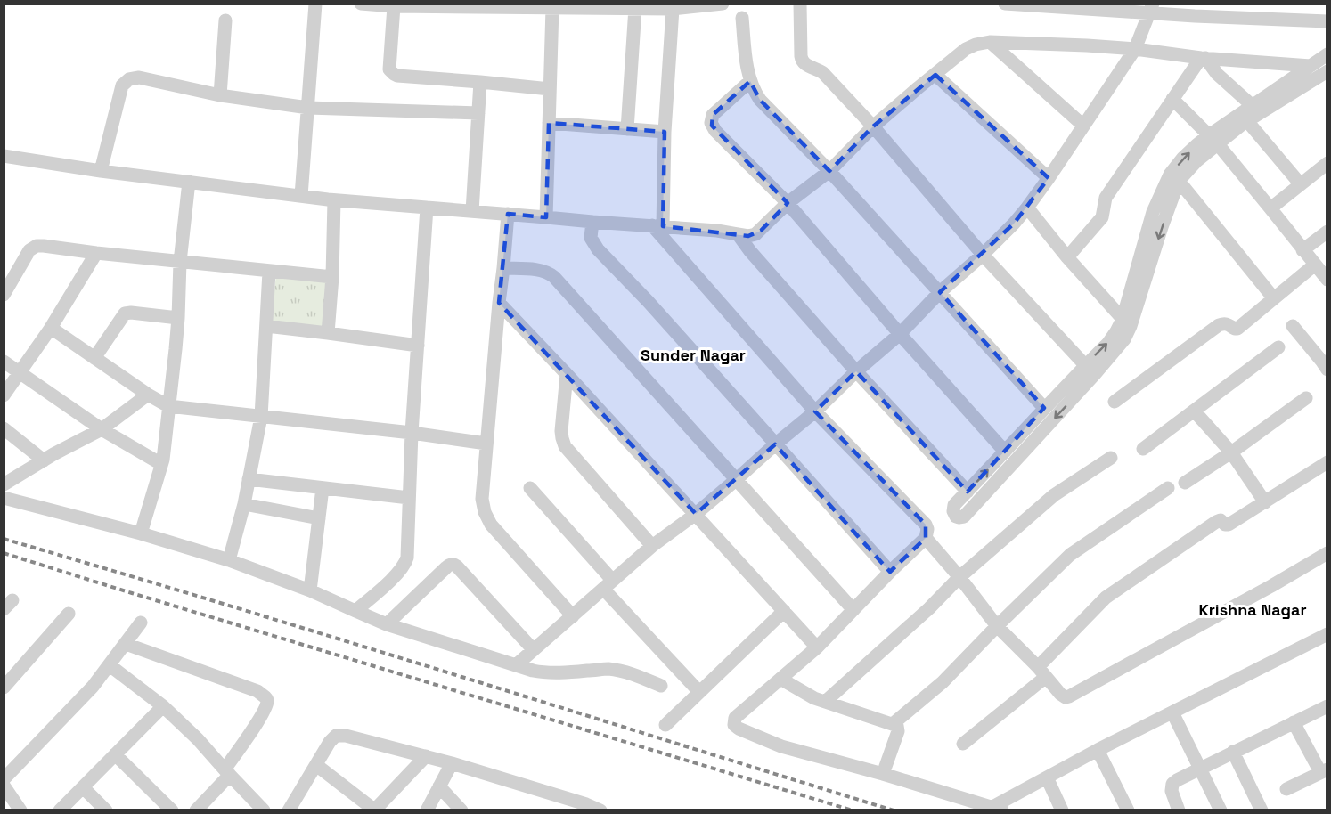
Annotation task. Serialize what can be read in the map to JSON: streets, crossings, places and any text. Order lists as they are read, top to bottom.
{
  "districts": ["Sunder Nagar", "Krishna Nagar"]
}
